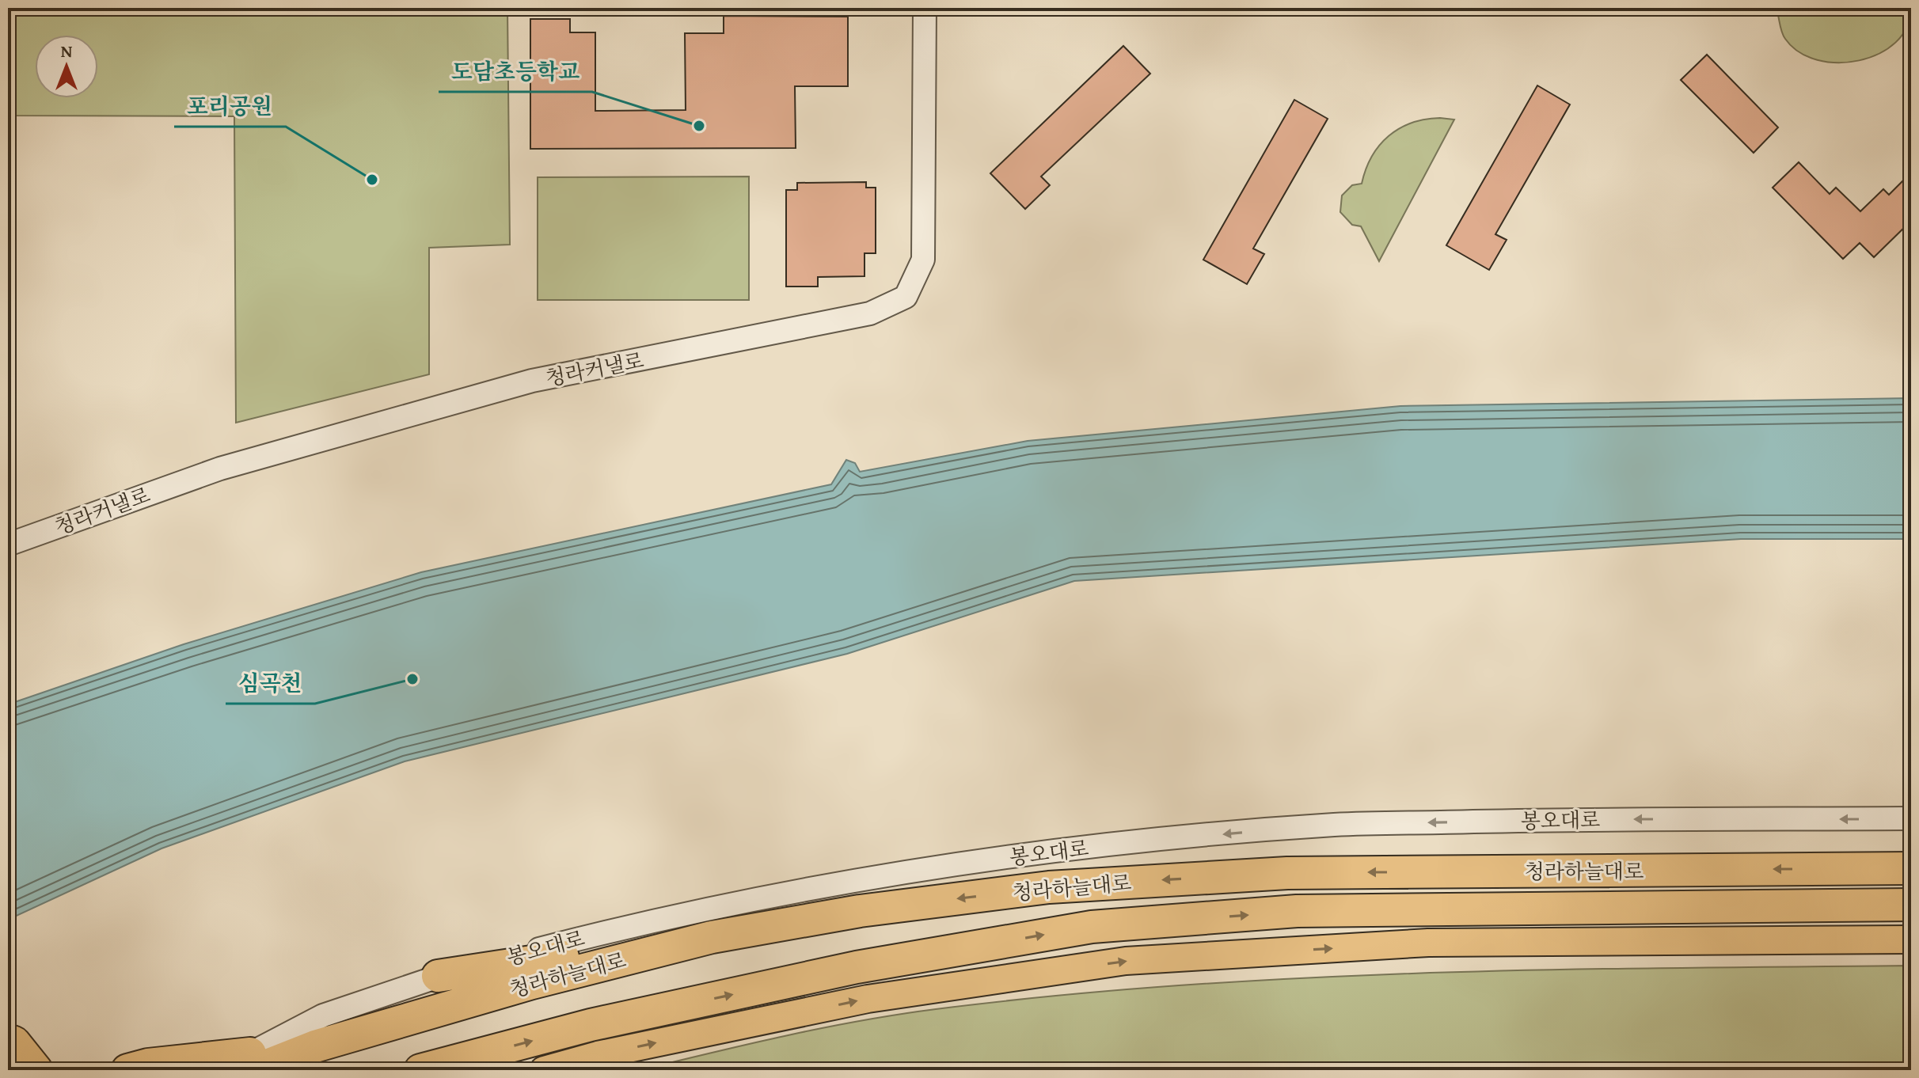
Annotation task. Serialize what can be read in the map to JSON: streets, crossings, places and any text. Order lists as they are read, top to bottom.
{
  "streets": {
    "highway": ["청라하늘대로"],
    "street": ["청라커낼로", "봉오대로"]
  },
  "crossings": [
    ["봉오대로", "청라하늘대로"]
  ],
  "one_way": ["봉오대로"],
  "places": ["도담초등학교", "포리공원", "심곡천"],
  "north": "top"
}
